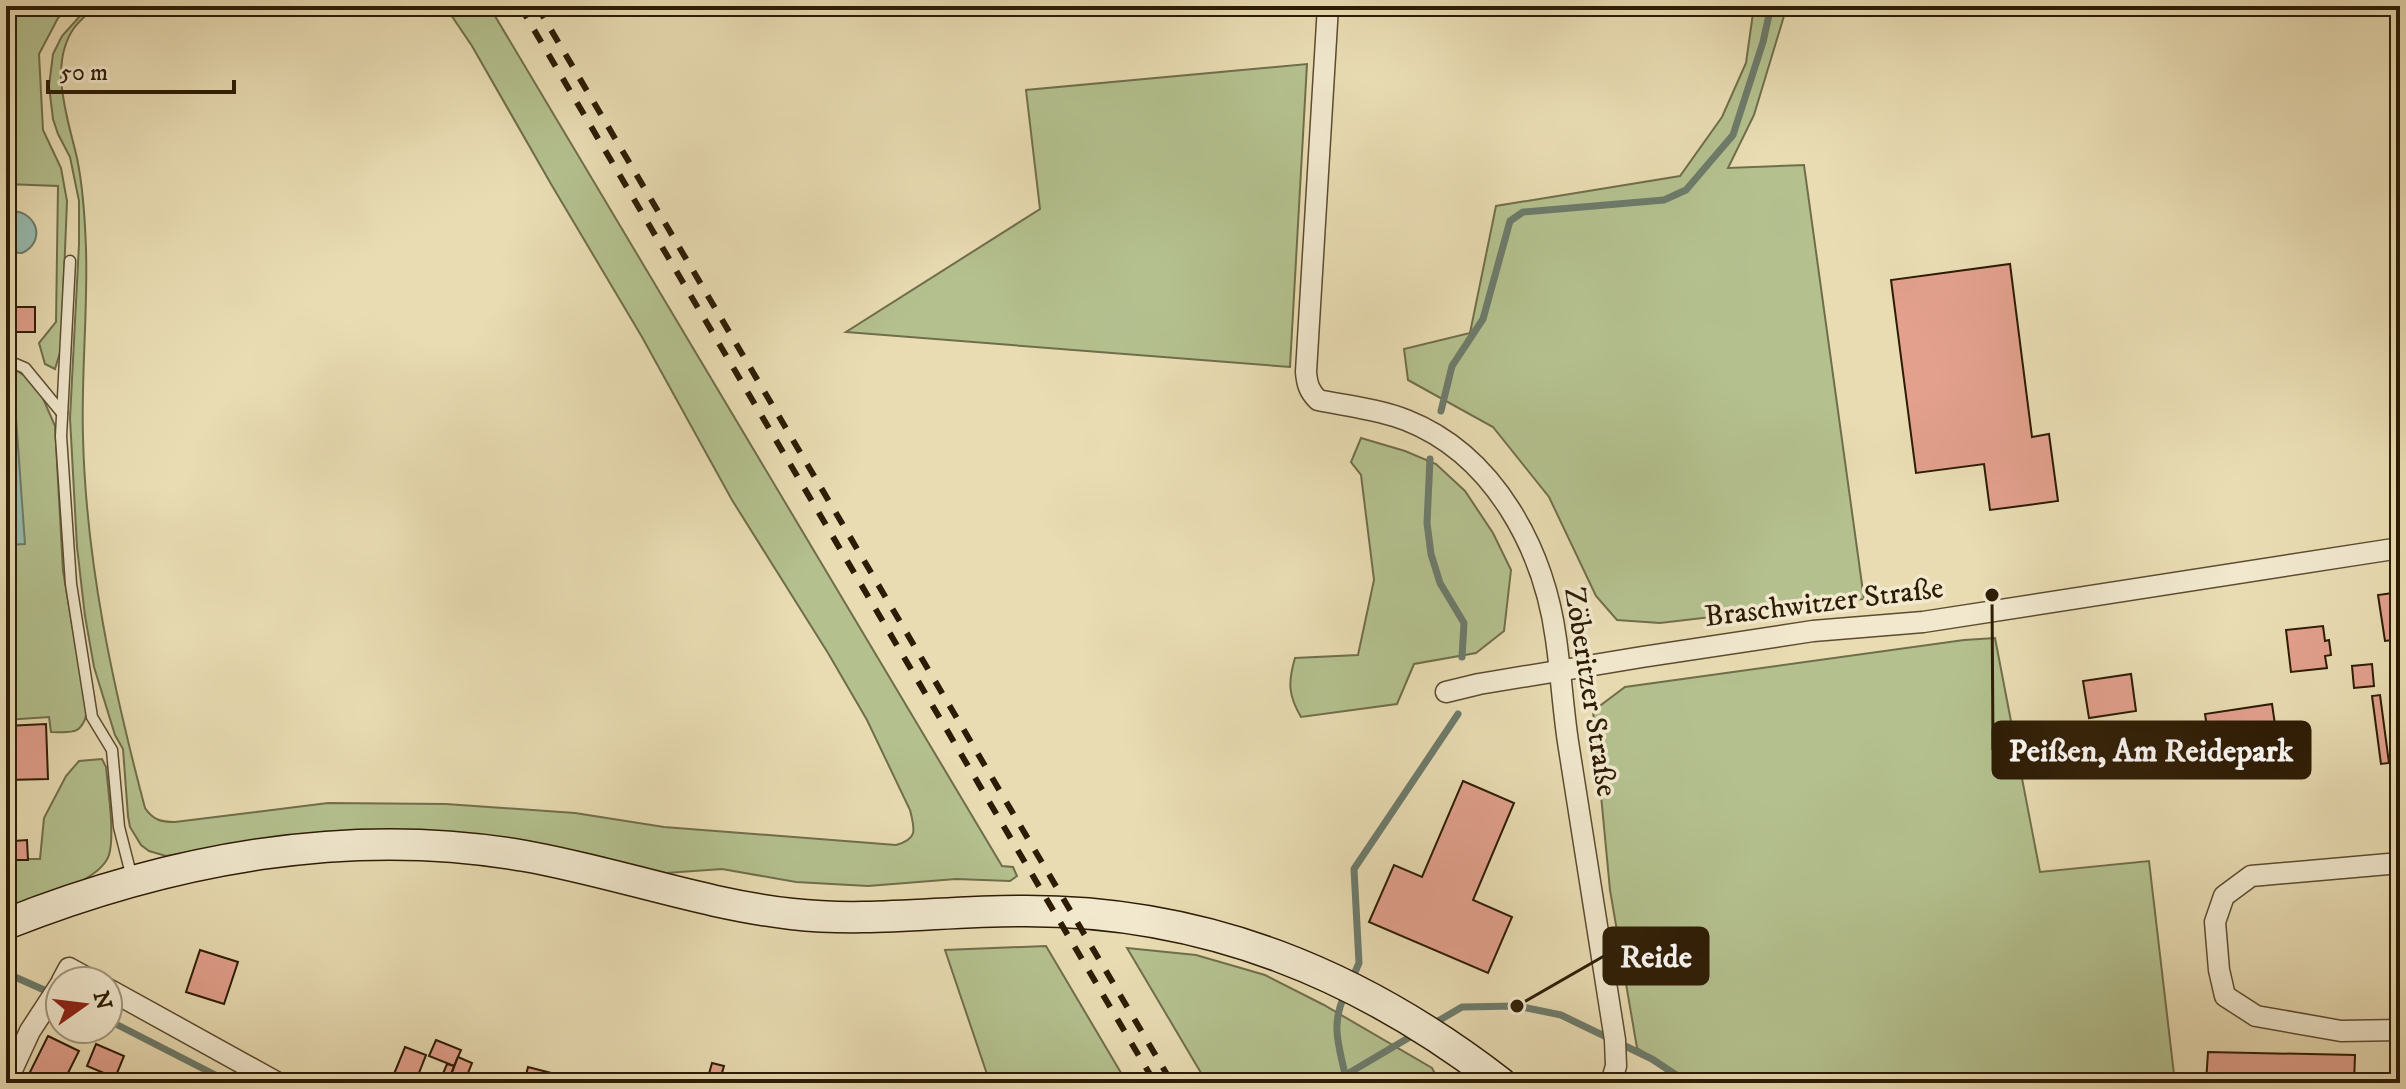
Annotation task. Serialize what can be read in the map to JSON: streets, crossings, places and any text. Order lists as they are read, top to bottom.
{
  "streets": {
    "street": ["Braschwitzer Straße", "Zöberitzer Straße"]
  },
  "crossings": [
    ["Braschwitzer Straße", "Zöberitzer Straße"]
  ],
  "places": ["Peißen, Am Reidepark", "Reide"],
  "scale_bar": "50 m",
  "north": "right"
}
